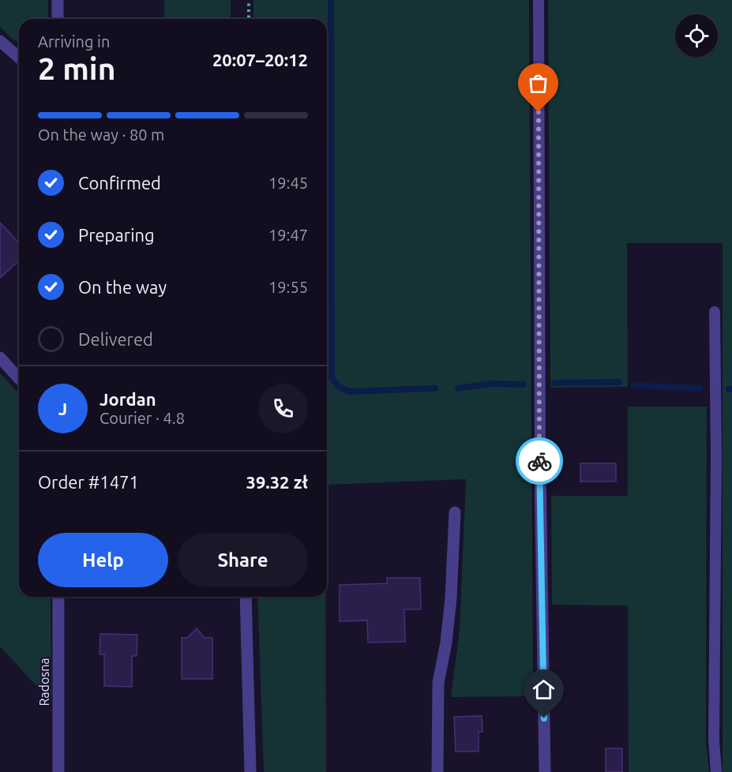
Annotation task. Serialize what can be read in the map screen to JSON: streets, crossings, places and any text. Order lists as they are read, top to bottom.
{
  "streets": {
    "street": ["Radosna"]
  },
  "page": {
    "heading": ["2 min", "Arriving in", "20:07–20:12"],
    "panel": [
      "Jordan",
      "Courier · 4.8",
      "Order #1471",
      "39.32 zł"
    ],
    "bar": "On the way · 80 m",
    "list": [
      ["Confirmed", "19:45"],
      ["Preparing", "19:47"],
      ["On the way", "19:55"],
      "Delivered"
    ],
    "round": "J",
    "buttons": ["Help", "Share"]
  }
}
